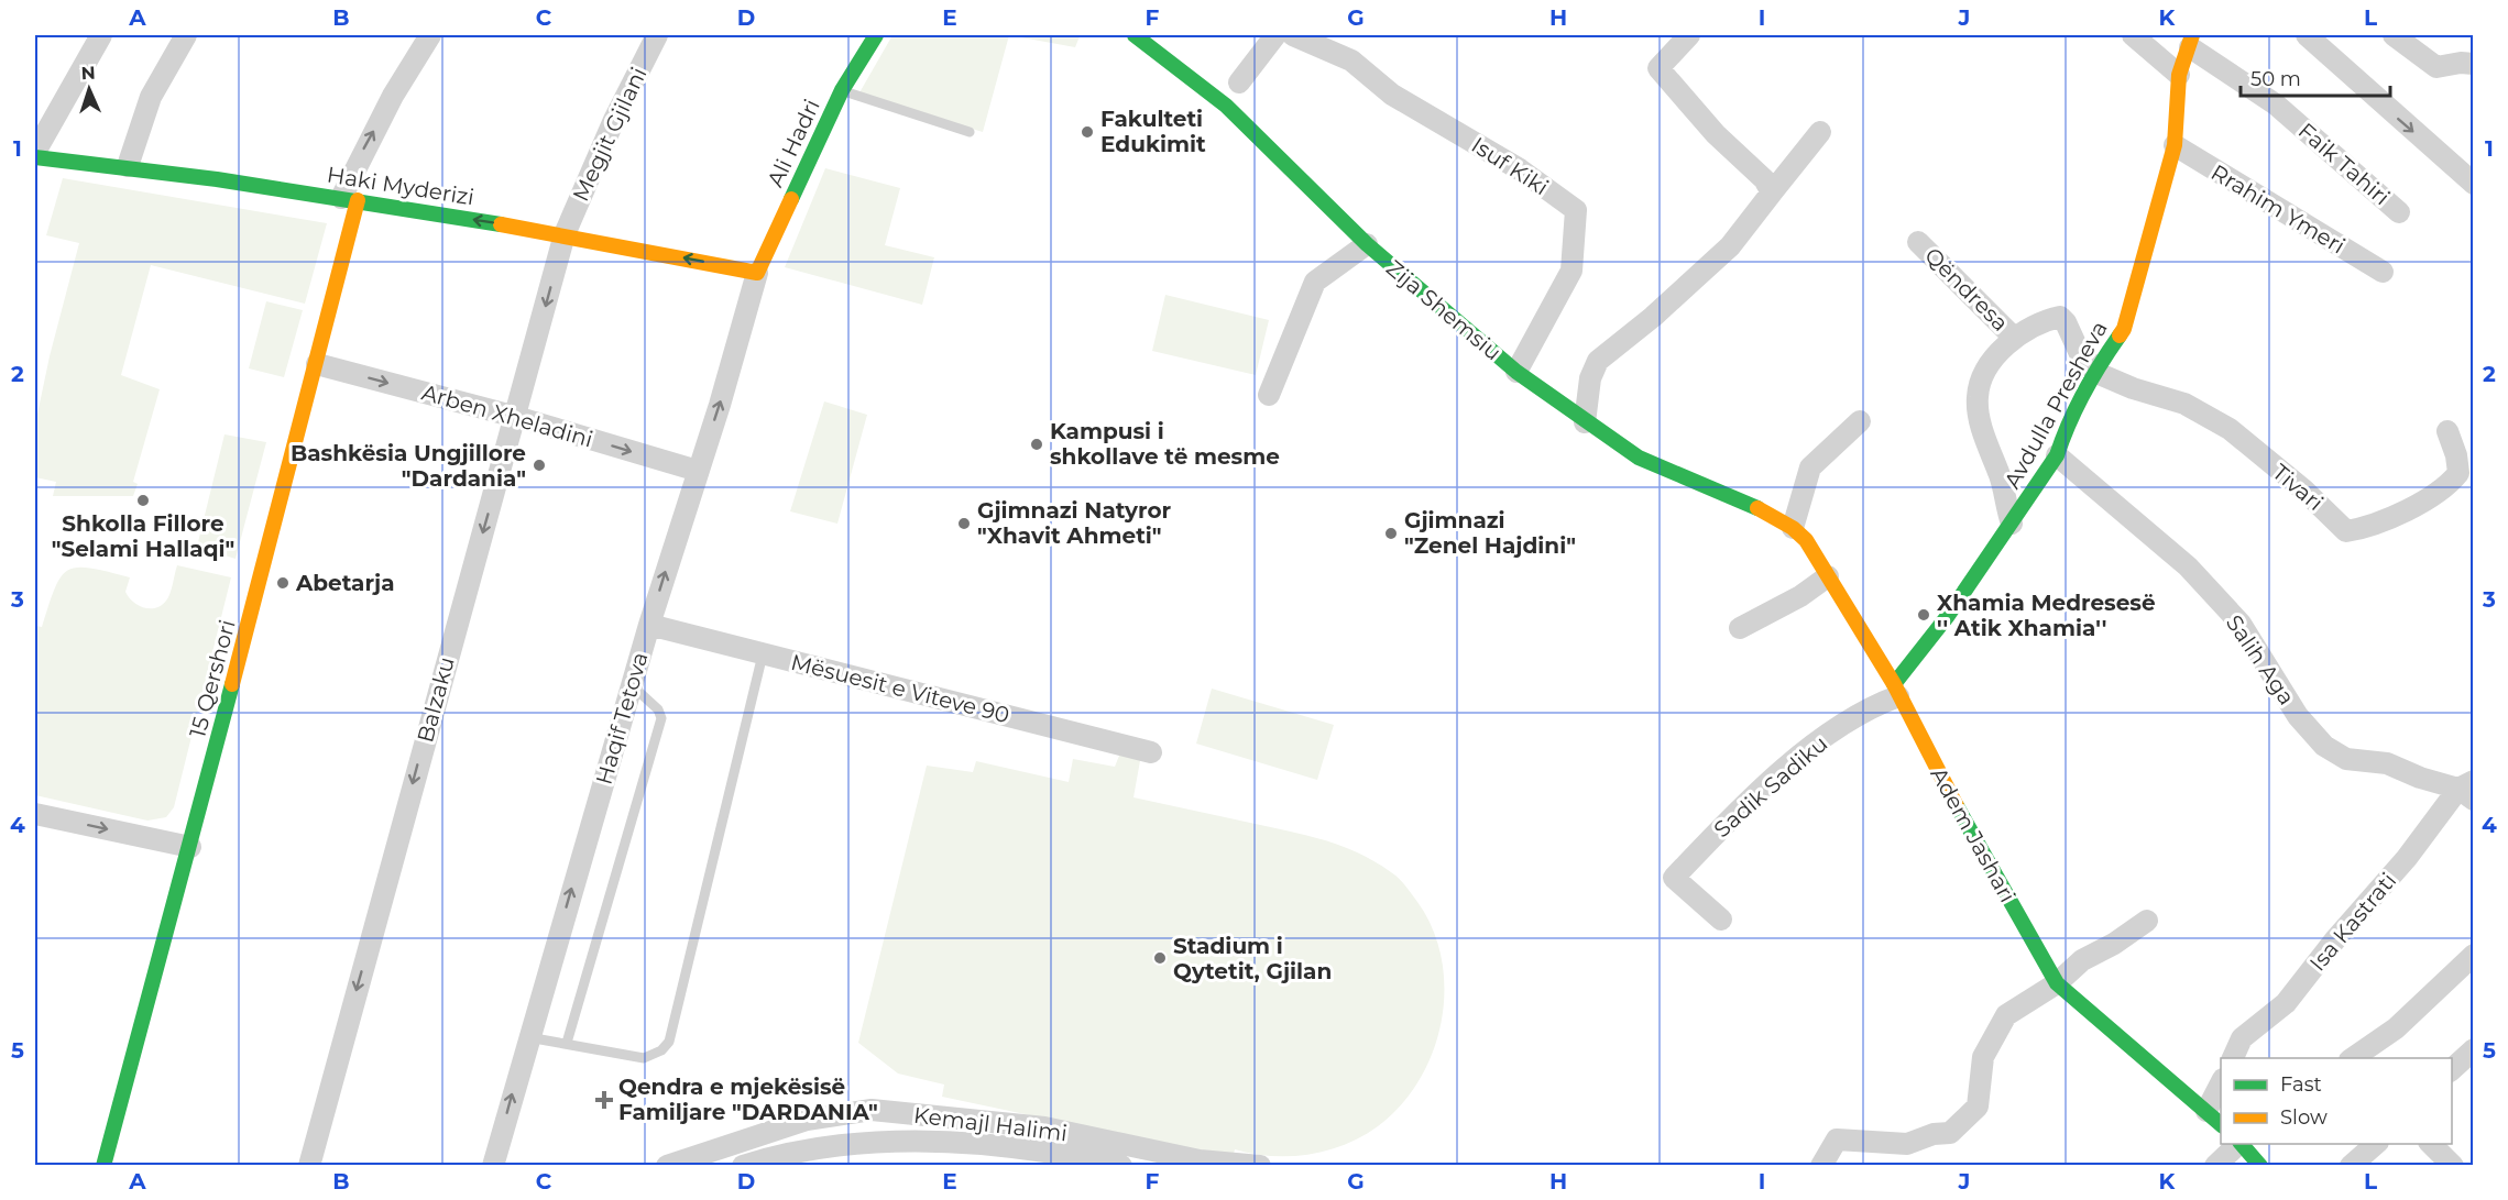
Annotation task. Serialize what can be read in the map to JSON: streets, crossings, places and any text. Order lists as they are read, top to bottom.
{
  "streets": {
    "street": [
      "Megjit Gjilani",
      "Ali Hadri",
      "Faik Tahiri",
      "Isuf Kiki",
      "Haki Myderizi",
      "Rrahim Ymeri",
      "Qëndresa",
      "Zija Shemsiu",
      "Avdulla Presheva",
      "Arben Xheladini",
      "Tivari",
      "Salih Aga",
      "15 Qershori",
      "Mësuesit e Viteve 90",
      "Balzaku",
      "Haqif Tetova",
      "Sadik Sadiku",
      "Adem Jashari",
      "Isa Kastrati",
      "Kemajl Halimi"
    ]
  },
  "crossings": [
    ["Megjit Gjilani", "Haki Myderizi"],
    ["Megjit Gjilani", "Balzaku"],
    ["Ali Hadri", "Haki Myderizi"],
    ["Ali Hadri", "Haqif Tetova"],
    ["Faik Tahiri", "Avdulla Presheva"],
    ["Isuf Kiki", "Zija Shemsiu"],
    ["Haki Myderizi", "15 Qershori"],
    ["Haki Myderizi", "Balzaku"],
    ["Haki Myderizi", "Haqif Tetova"],
    ["Rrahim Ymeri", "Avdulla Presheva"],
    ["Qëndresa", "Avdulla Presheva"],
    ["Qëndresa", "Tivari"],
    ["Zija Shemsiu", "Avdulla Presheva"],
    ["Zija Shemsiu", "Sadik Sadiku"],
    ["Zija Shemsiu", "Adem Jashari"],
    ["Avdulla Presheva", "Tivari"],
    ["Avdulla Presheva", "Salih Aga"],
    ["Avdulla Presheva", "Sadik Sadiku"],
    ["Avdulla Presheva", "Adem Jashari"],
    ["Arben Xheladini", "15 Qershori"],
    ["Arben Xheladini", "Balzaku"],
    ["Arben Xheladini", "Haqif Tetova"],
    ["Salih Aga", "Isa Kastrati"],
    ["Mësuesit e Viteve 90", "Haqif Tetova"],
    ["Sadik Sadiku", "Adem Jashari"]
  ],
  "one_way": [
    "Haki Myderizi",
    "Arben Xheladini",
    "Balzaku",
    "Haqif Tetova"
  ],
  "places": {
    "other": [
      "Fakulteti Edukimit",
      "Kampusi i shkollave të mesme",
      "Bashkësia Ungjillore \"Dardania\"",
      "Shkolla Fillore \"Selami Hallaqi\"",
      "Gjimnazi Natyror \"Xhavit Ahmeti\"",
      "Gjimnazi \"Zenel Hajdini\"",
      "Abetarja",
      "Xhamia Medresesë '' Atik Xhamia''",
      "Stadium i Qytetit, Gjilan"
    ],
    "health": ["Qendra e mjekësisë Familjare \"DARDANIA\""]
  },
  "legend": ["Fast", "Slow"],
  "scale_bar": "50 m",
  "north": "top",
  "grid": {
    "columns": [
      "A",
      "B",
      "C",
      "D",
      "E",
      "F",
      "G",
      "H",
      "I",
      "J",
      "K",
      "L"
    ],
    "rows": [
      "1",
      "2",
      "3",
      "4",
      "5"
    ]
  }
}
